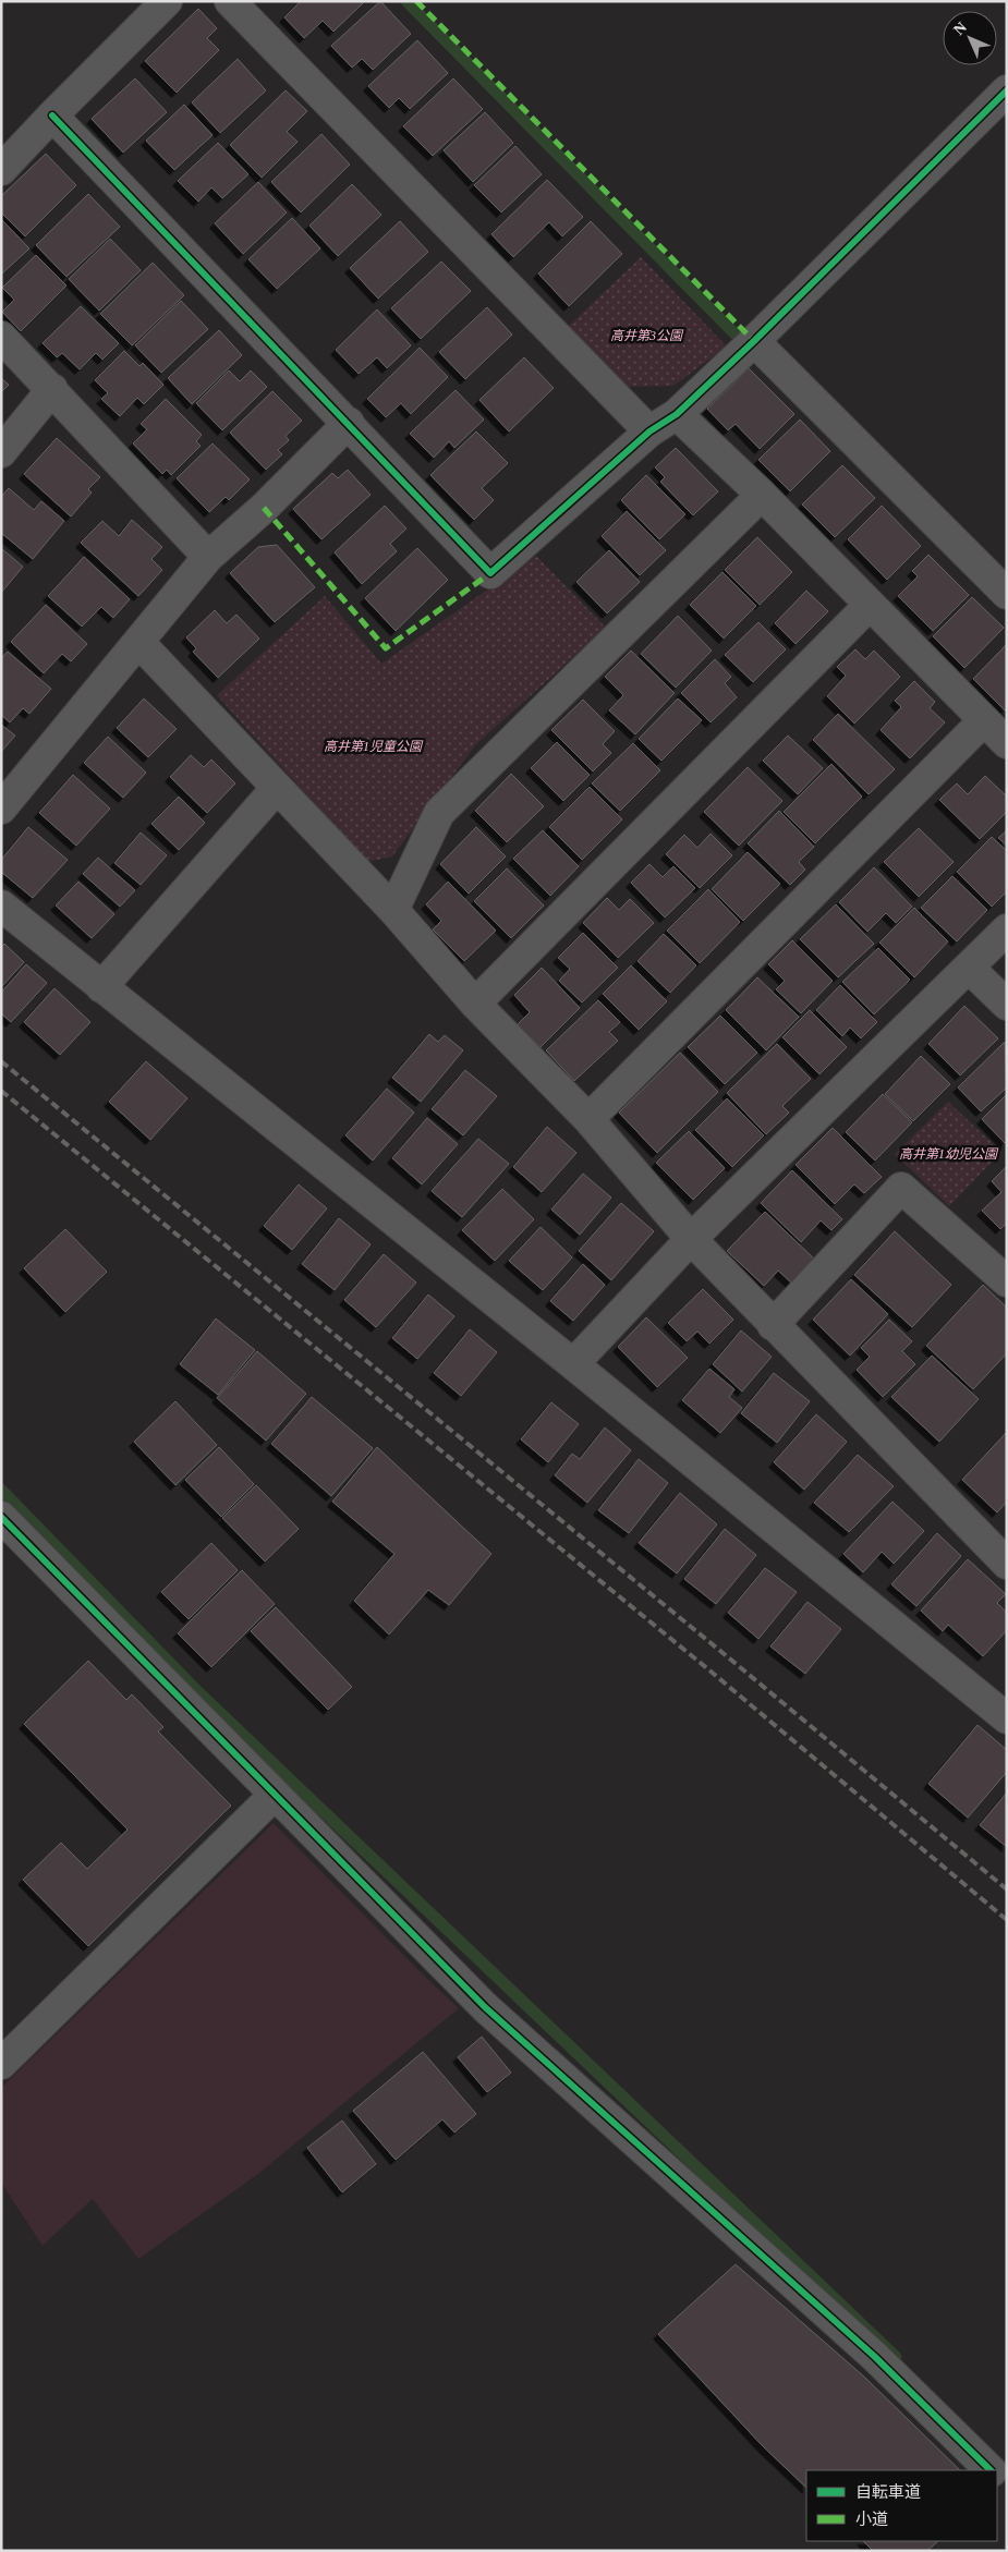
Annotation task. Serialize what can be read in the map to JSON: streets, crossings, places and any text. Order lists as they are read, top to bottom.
{
  "parks": ["高井第3公園", "高井第1児童公園", "高井第1幼児公園"],
  "legend": ["自転車道", "小道"],
  "north": "top left"
}
